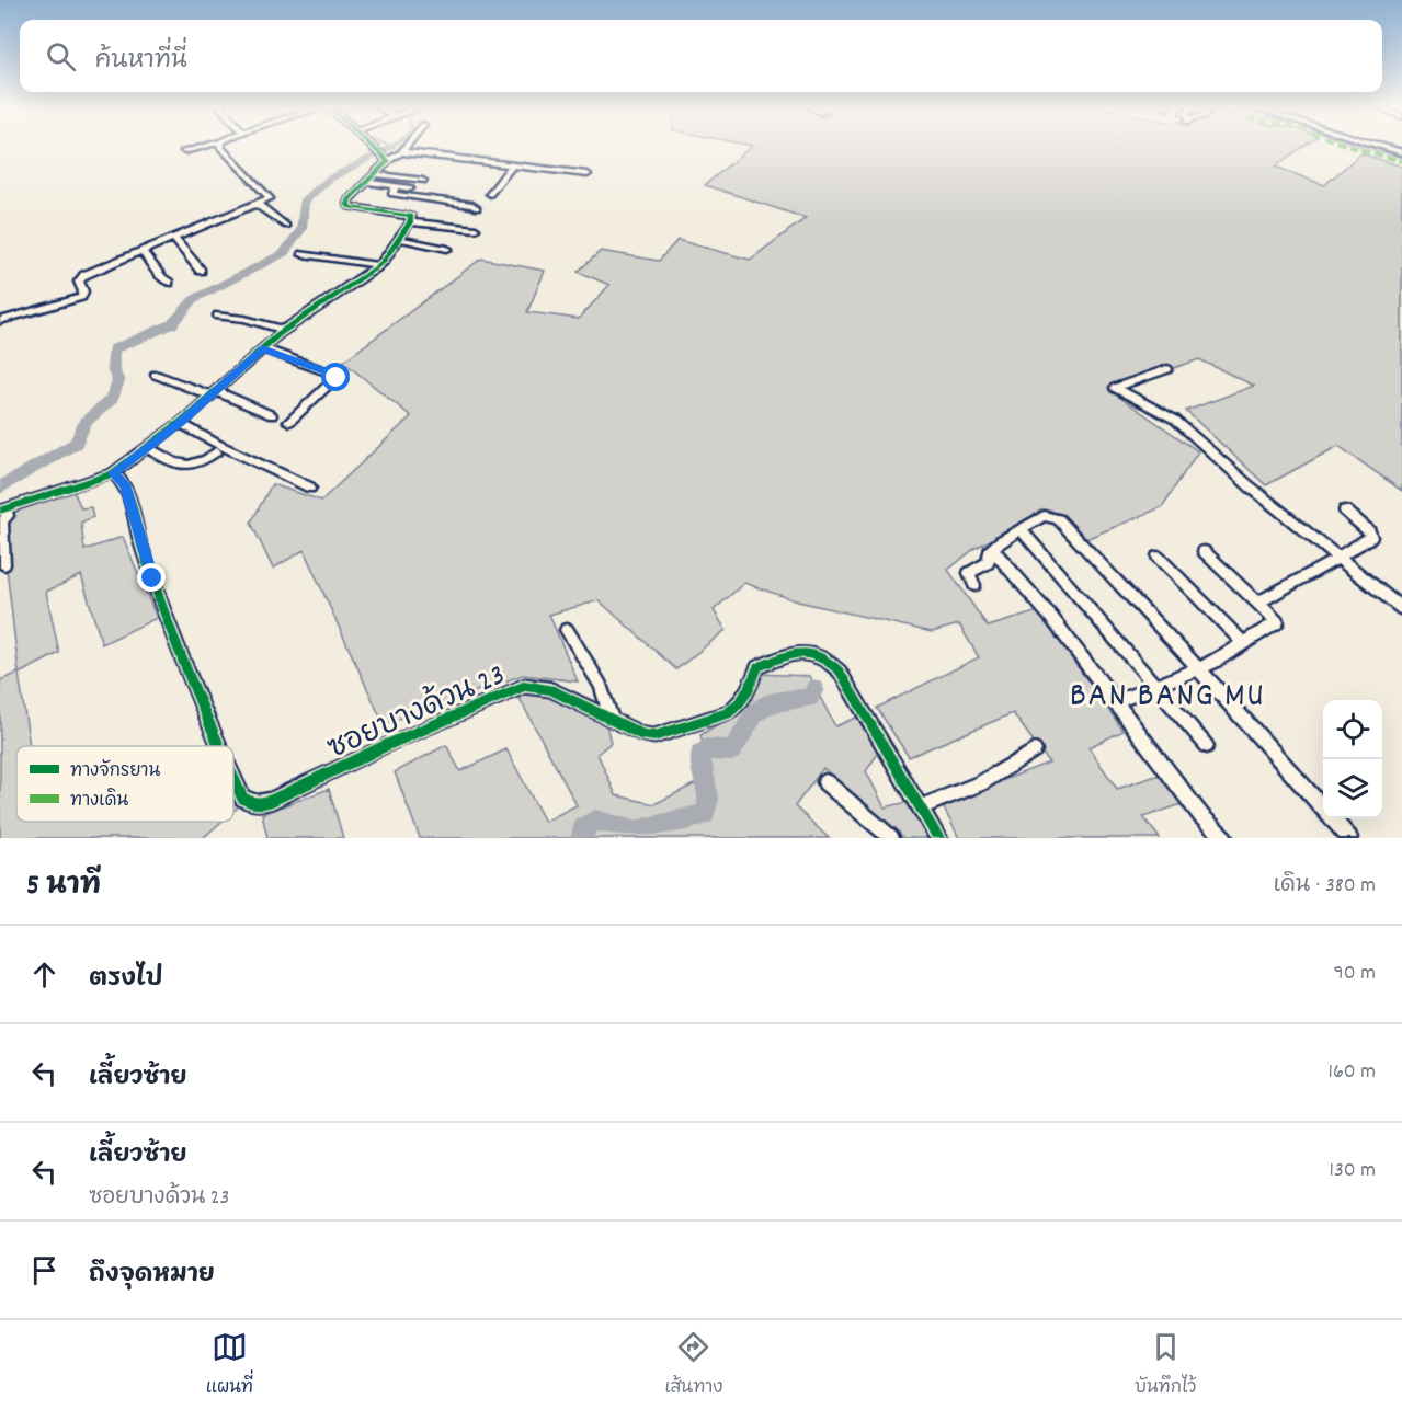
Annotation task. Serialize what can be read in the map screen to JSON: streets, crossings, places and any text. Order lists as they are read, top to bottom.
{
  "streets": {
    "street": ["ซอยบางด้วน 23"]
  },
  "districts": ["BAN BANG MU"],
  "legend": ["ทางจักรยาน", "ทางเดิน"],
  "page": {
    "search": "ค้นหาที่นี่",
    "heading": ["5 นาที", "เดิน · 380 m"],
    "list": [
      ["ตรงไป", "90 m"],
      ["เลี้ยวซ้าย", "160 m"],
      ["เลี้ยวซ้าย", "ซอยบางด้วน 23", "130 m"],
      "ถึงจุดหมาย"
    ],
    "nav": ["แผนที่", "เส้นทาง", "บันทึกไว้"]
  }
}
